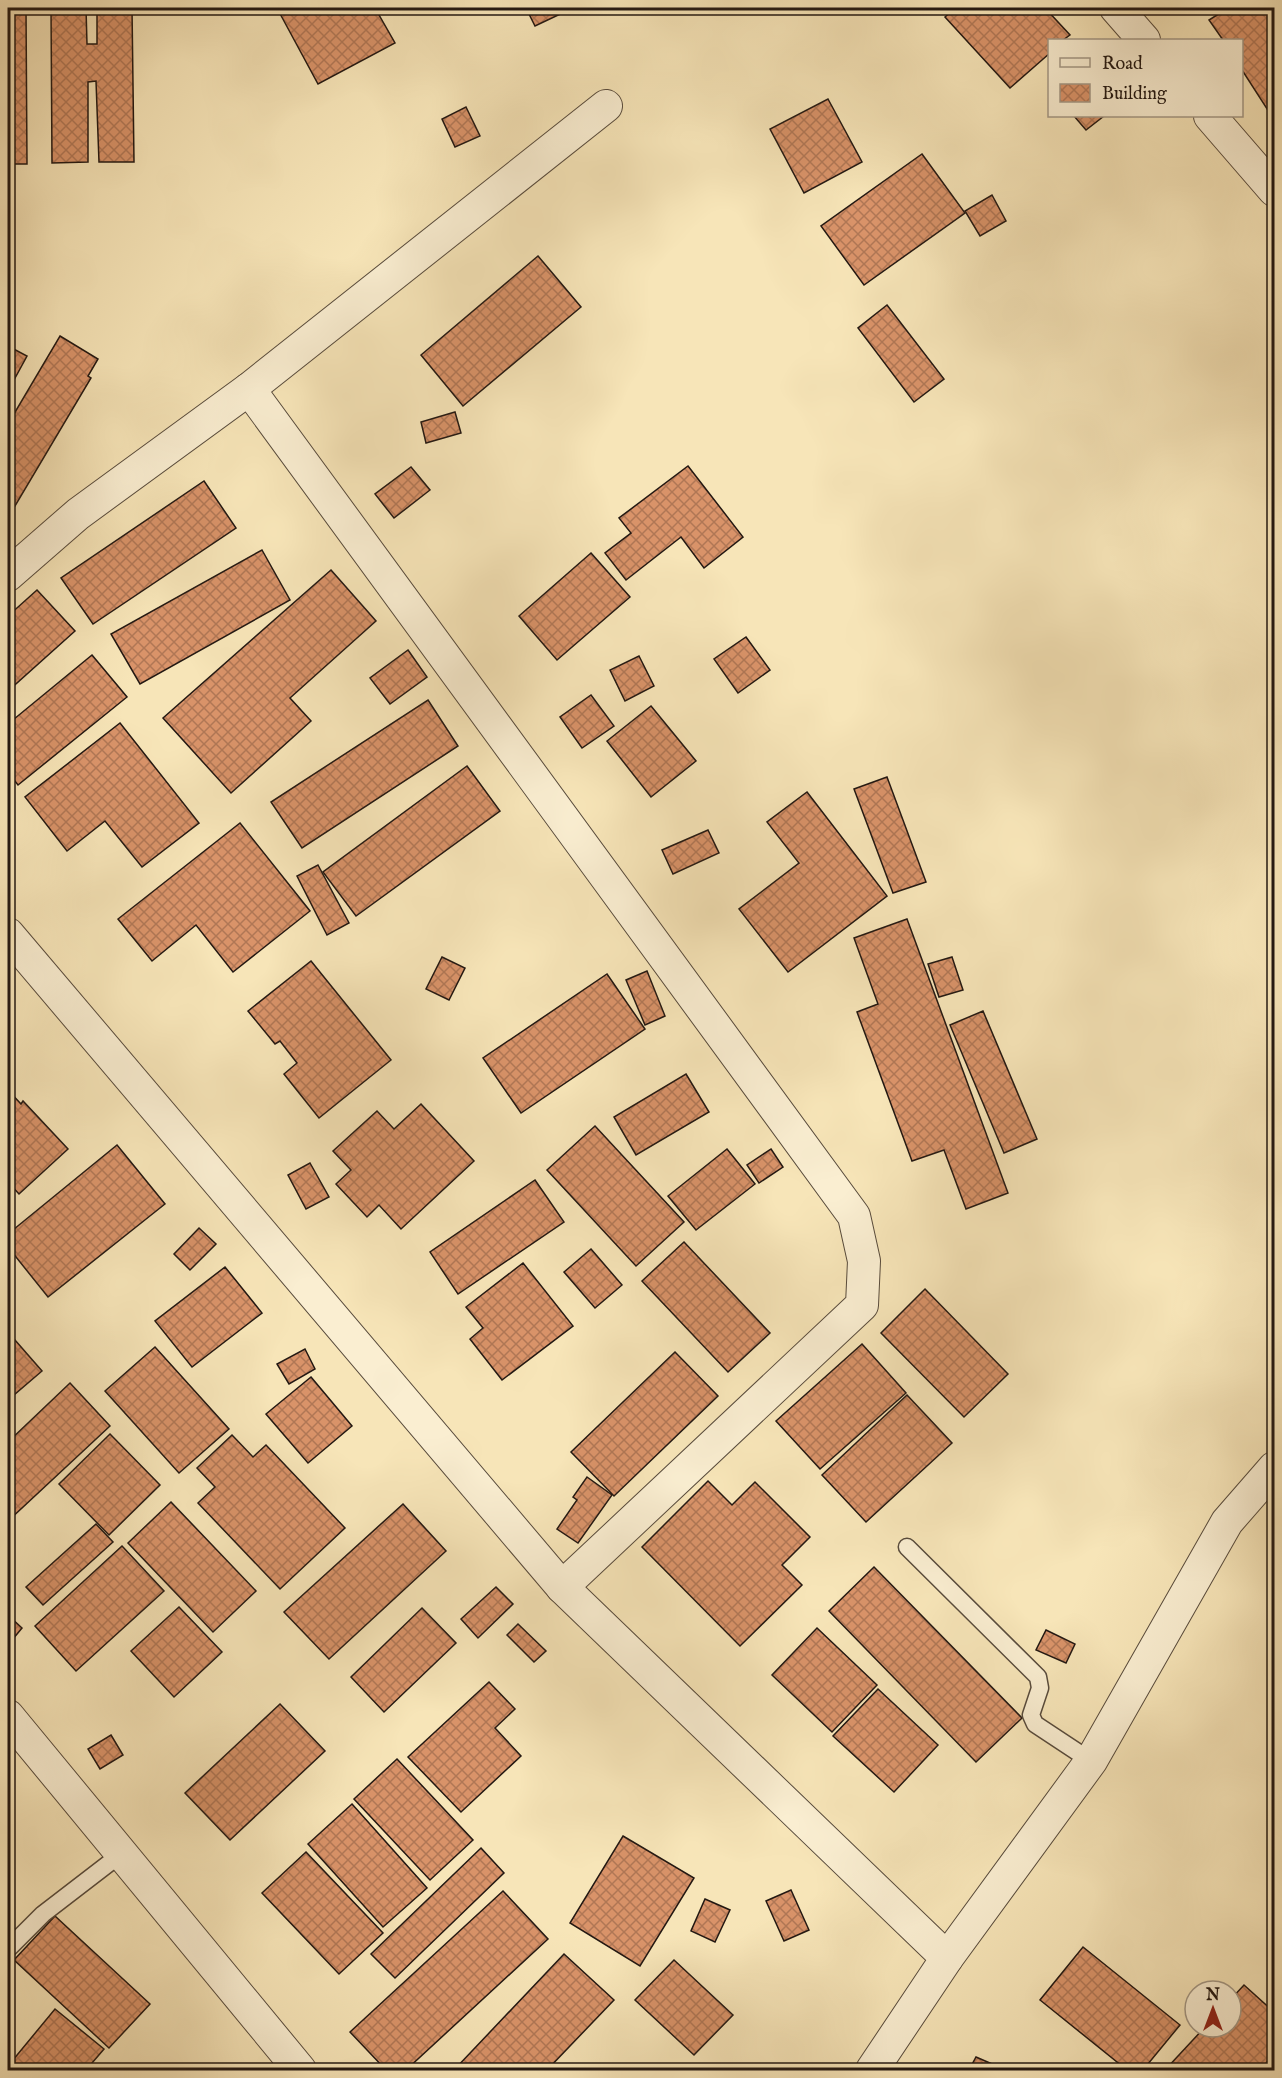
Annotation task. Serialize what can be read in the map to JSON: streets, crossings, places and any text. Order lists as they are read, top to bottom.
{
  "legend": ["Road", "Building"],
  "north": "top"
}
